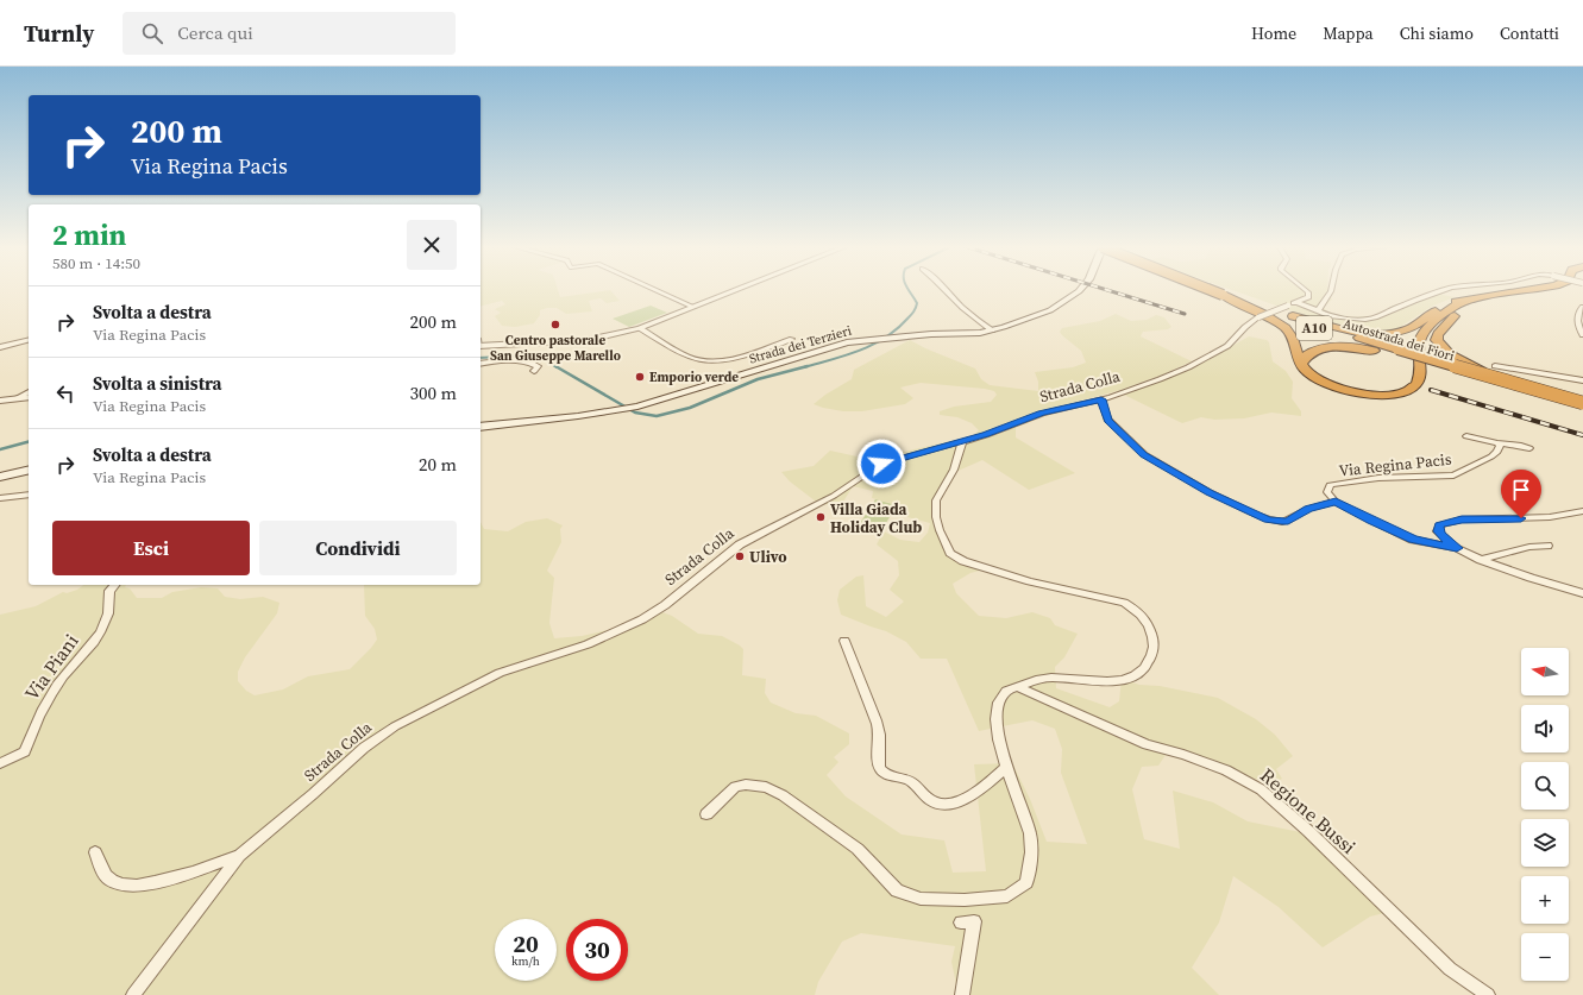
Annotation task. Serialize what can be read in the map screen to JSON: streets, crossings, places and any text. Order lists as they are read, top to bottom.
{
  "streets": {
    "highway": ["A10", "Autostrada dei Fiori"],
    "main road": ["Strada dei Terzieri"],
    "street": [
      "Strada Colla",
      "Via Regina Pacis",
      "Via Piani",
      "Regione Bussi"
    ]
  },
  "crossings": [
    ["Strada Colla", "Via Regina Pacis"]
  ],
  "places": [
    "Centro pastorale San Giuseppe Marello",
    "Emporio verde",
    "Villa Giada Holiday Club",
    "Ulivo"
  ],
  "north": "left",
  "page": {
    "header": "Turnly",
    "search": "Cerca qui",
    "nav": [
      "Home",
      "Mappa",
      "Chi siamo",
      "Contatti"
    ],
    "turn": ["200 m", "Via Regina Pacis"],
    "heading": ["2 min", "580 m · 14:50"],
    "list": [
      {
        "name": "Svolta a destra",
        "note": "Via Regina Pacis",
        "value": "200 m"
      },
      {
        "name": "Svolta a sinistra",
        "note": "Via Regina Pacis",
        "value": "300 m"
      },
      {
        "name": "Svolta a destra",
        "note": "Via Regina Pacis",
        "value": "20 m"
      }
    ],
    "buttons": ["Esci", "Condividi"],
    "map_buttons": ["+", "−"],
    "speed": "20 km/h",
    "limit": "30"
  }
}
